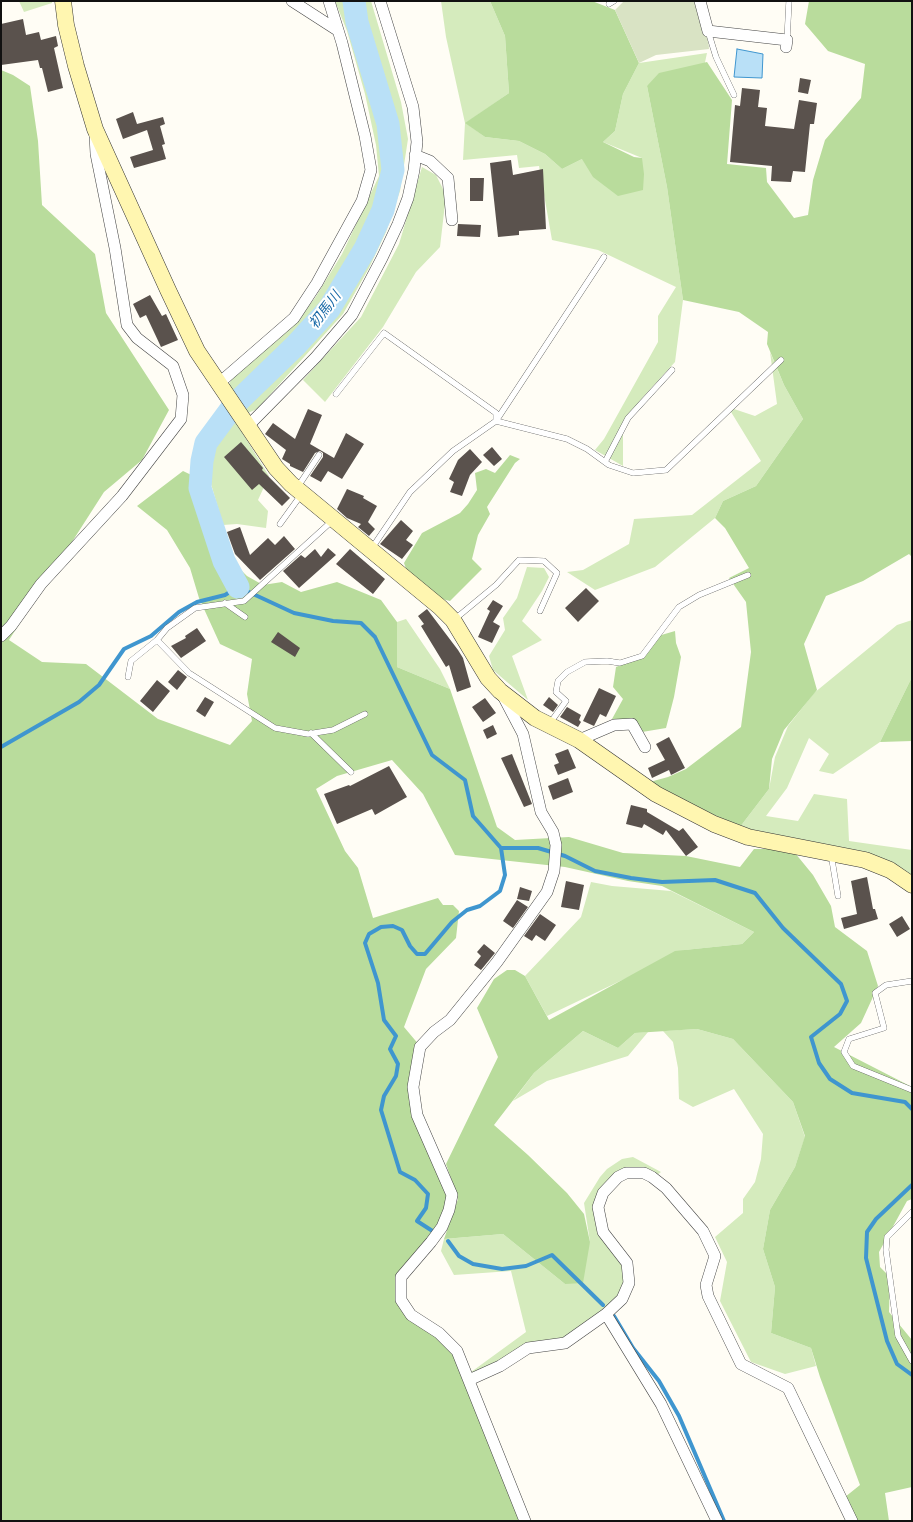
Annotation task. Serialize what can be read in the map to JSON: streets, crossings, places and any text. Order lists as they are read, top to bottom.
{
  "water": ["初馬川"]
}
